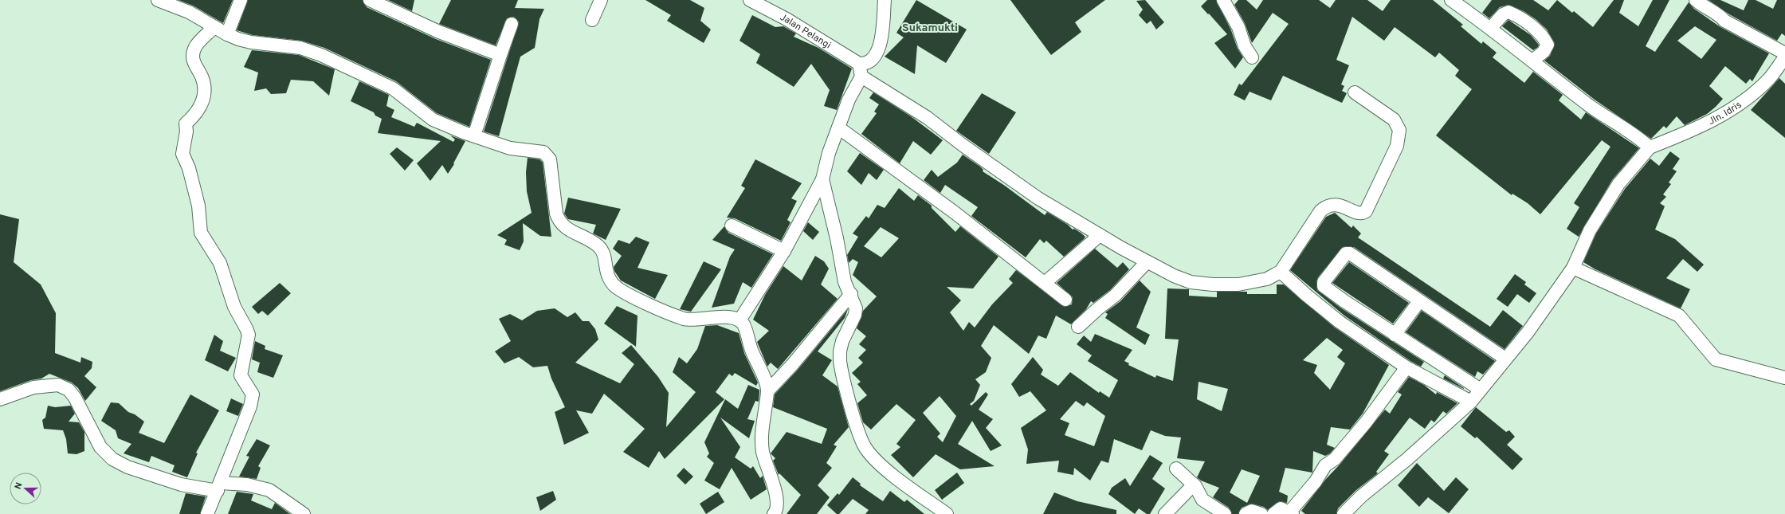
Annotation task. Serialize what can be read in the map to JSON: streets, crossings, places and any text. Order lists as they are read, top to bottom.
{
  "streets": {
    "street": ["Jalan Pelangi", "Jln. Idris"]
  },
  "districts": ["Sukamukti"],
  "north": "left"
}
